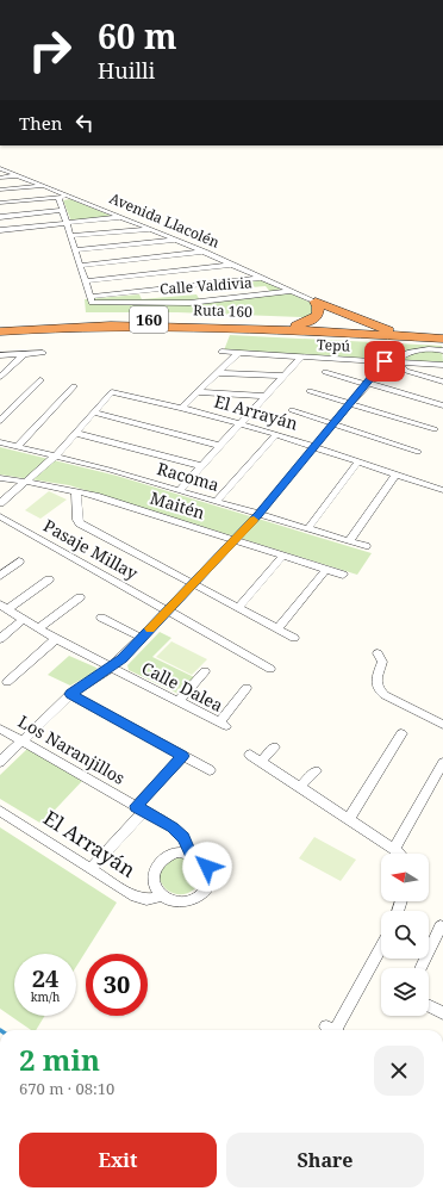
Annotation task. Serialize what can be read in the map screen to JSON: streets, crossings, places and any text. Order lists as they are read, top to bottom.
{
  "streets": {
    "highway": ["Ruta 160", "160"],
    "street": [
      "Avenida Llacolén",
      "Calle Valdivia",
      "Tepú",
      "El Arrayán",
      "Racoma",
      "Maitén",
      "Pasaje Millay",
      "Calle Dalea",
      "Los Naranjillos"
    ]
  },
  "crossings": [
    ["Avenida Llacolén", "Calle Valdivia"],
    ["El Arrayán", "Los Naranjillos"]
  ],
  "north": "left",
  "page": {
    "turn": ["60 m", "Huilli"],
    "then": "Then",
    "speed": "24 km/h",
    "limit": "30",
    "heading": ["2 min", "670 m · 08:10"],
    "buttons": ["Exit", "Share"]
  }
}
